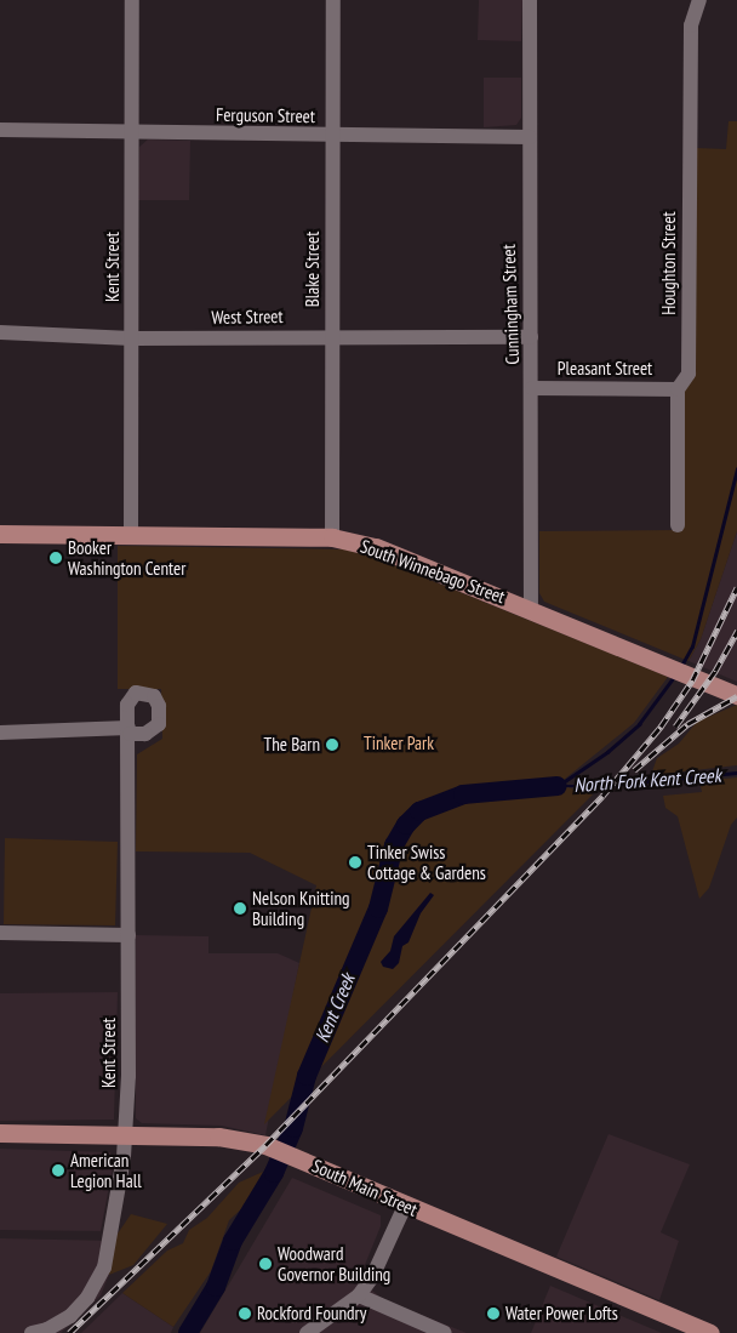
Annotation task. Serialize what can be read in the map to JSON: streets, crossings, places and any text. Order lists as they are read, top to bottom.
{
  "streets": {
    "main road": ["South Winnebago Street", "South Main Street"],
    "street": [
      "Ferguson Street",
      "Houghton Street",
      "Kent Street",
      "Blake Street",
      "Cunningham Street",
      "West Street",
      "Pleasant Street"
    ]
  },
  "crossings": [
    ["Ferguson Street", "Kent Street"],
    ["Ferguson Street", "Blake Street"],
    ["Ferguson Street", "Cunningham Street"],
    ["Houghton Street", "Pleasant Street"],
    ["Kent Street", "West Street"],
    ["Kent Street", "South Winnebago Street"],
    ["Kent Street", "South Main Street"],
    ["Blake Street", "West Street"],
    ["Blake Street", "South Winnebago Street"],
    ["Cunningham Street", "West Street"],
    ["Cunningham Street", "Pleasant Street"],
    ["Cunningham Street", "South Winnebago Street"]
  ],
  "water": ["North Fork Kent Creek", "Kent Creek"],
  "parks": ["Tinker Park"],
  "places": [
    "Booker Washington Center",
    "The Barn",
    "Tinker Swiss Cottage & Gardens",
    "Nelson Knitting Building",
    "American Legion Hall",
    "Woodward Governor Building",
    "Rockford Foundry",
    "Water Power Lofts"
  ]
}
